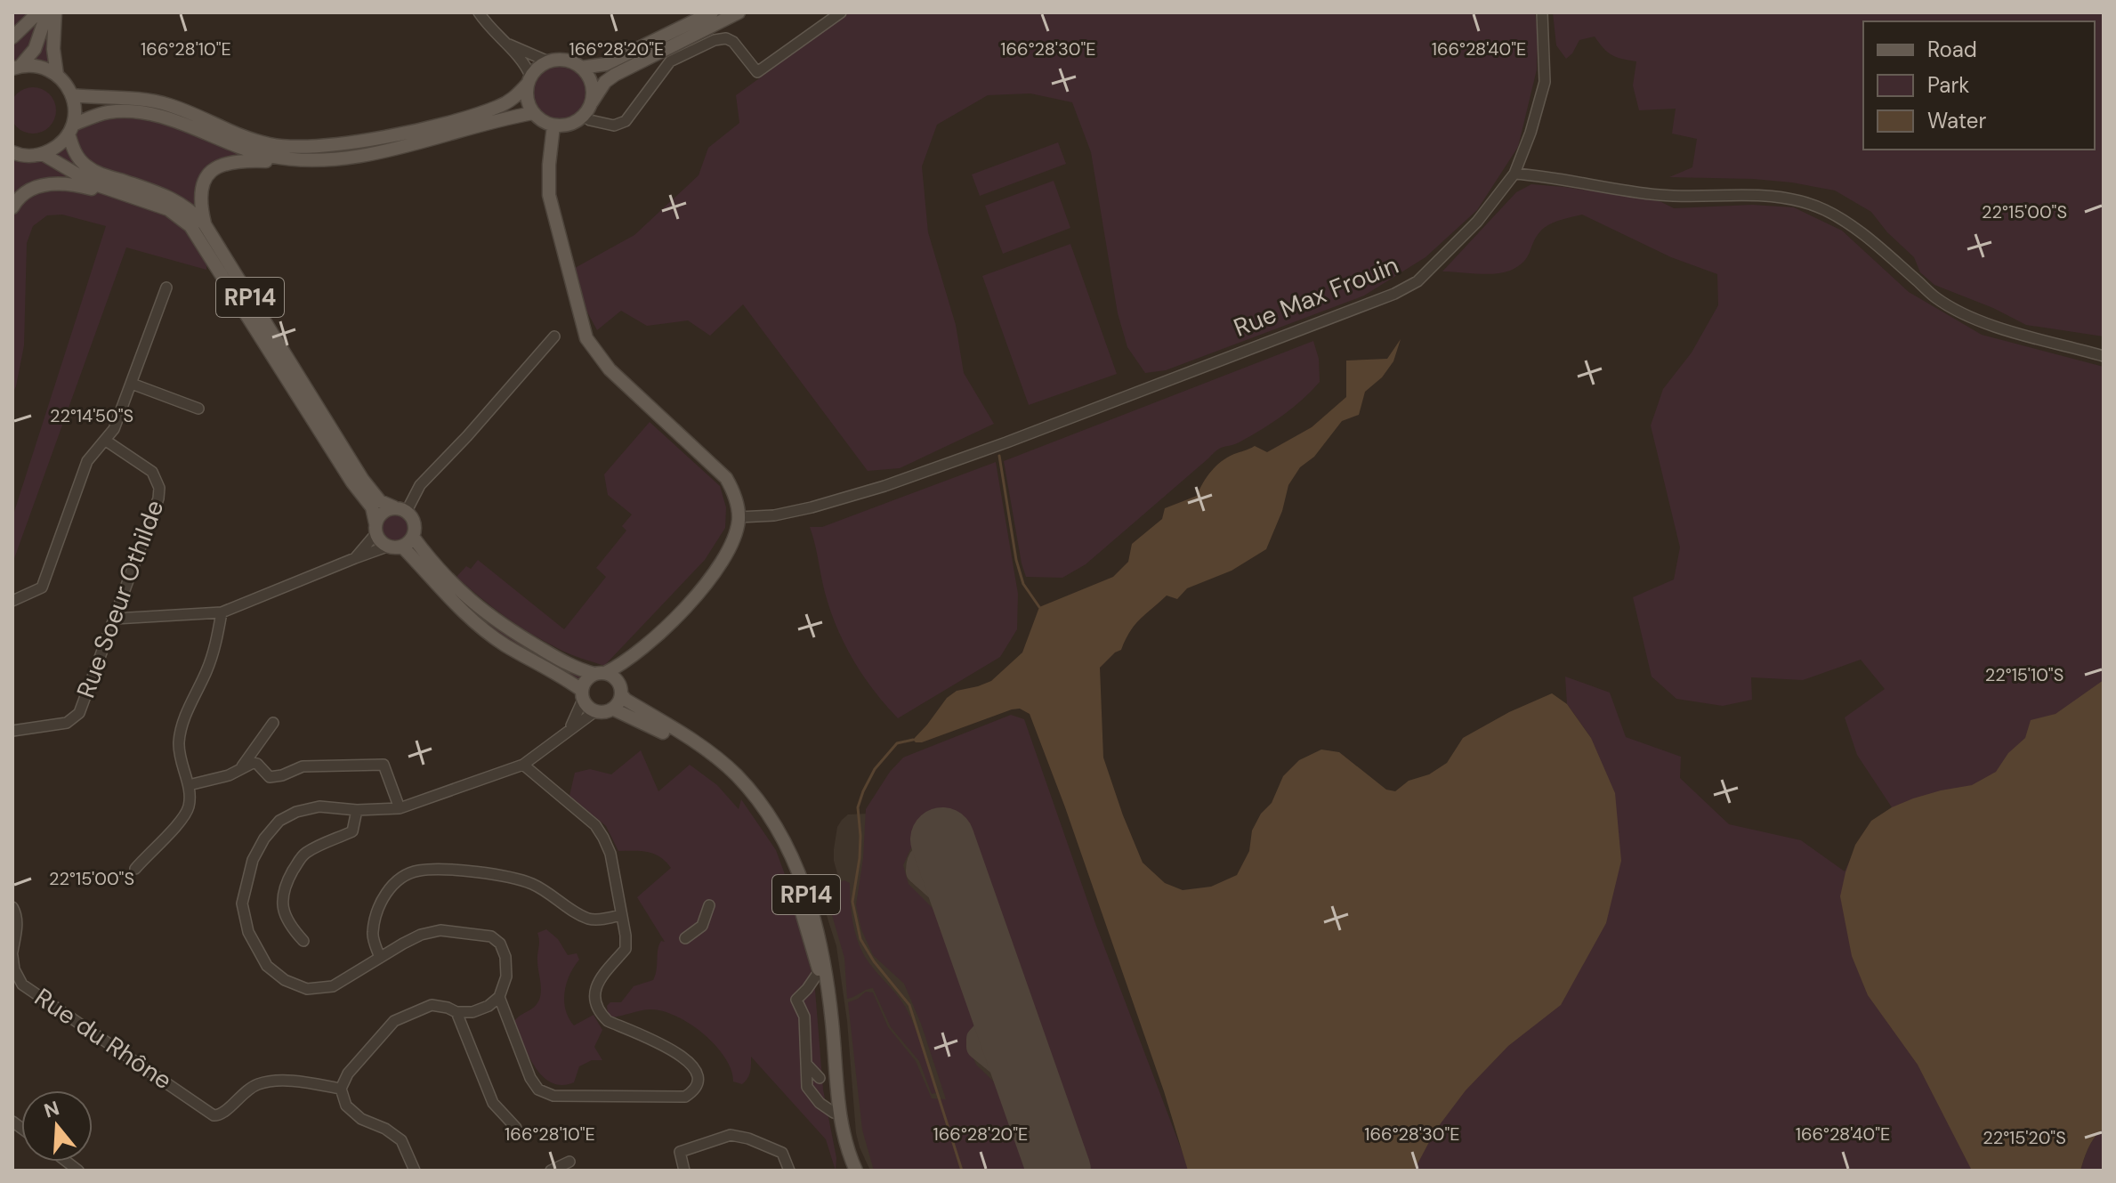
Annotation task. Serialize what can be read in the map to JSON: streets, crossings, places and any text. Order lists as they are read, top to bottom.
{
  "streets": {
    "main road": ["RP14"],
    "street": ["Rue Max Frouin", "Rue Soeur Othilde", "Rue du Rhône"]
  },
  "legend": ["Road", "Park", "Water"],
  "north": "top",
  "coordinates": [
    "166°28'10\"E",
    "166°28'20\"E",
    "166°28'30\"E",
    "166°28'40\"E",
    "22°15'00\"S",
    "22°14'50\"S",
    "22°15'10\"S",
    "22°15'20\"S"
  ]
}
